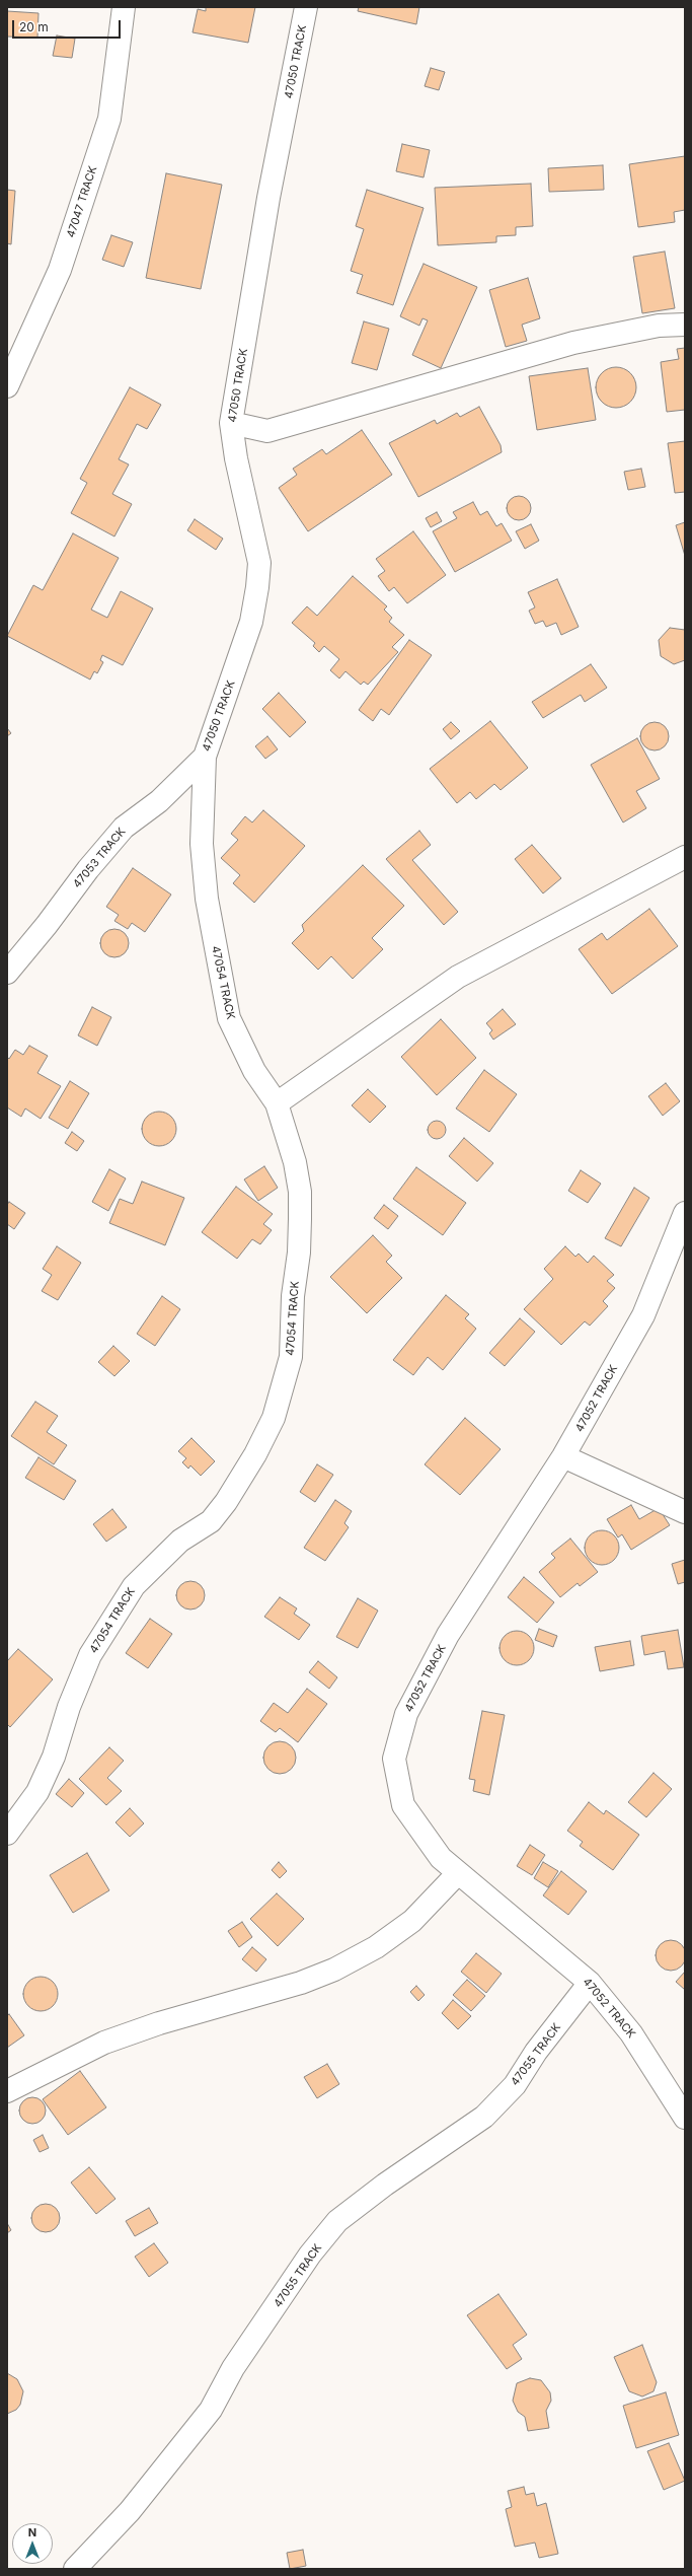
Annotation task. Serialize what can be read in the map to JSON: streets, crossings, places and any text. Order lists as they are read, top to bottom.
{
  "streets": {
    "street": [
      "47050 TRACK",
      "47047 TRACK",
      "47053 TRACK",
      "47054 TRACK",
      "47052 TRACK",
      "47055 TRACK"
    ]
  },
  "crossings": [
    ["47050 TRACK", "47053 TRACK"],
    ["47050 TRACK", "47054 TRACK"],
    ["47053 TRACK", "47054 TRACK"],
    ["47052 TRACK", "47055 TRACK"]
  ],
  "scale_bar": "20 m",
  "north": "top"
}
